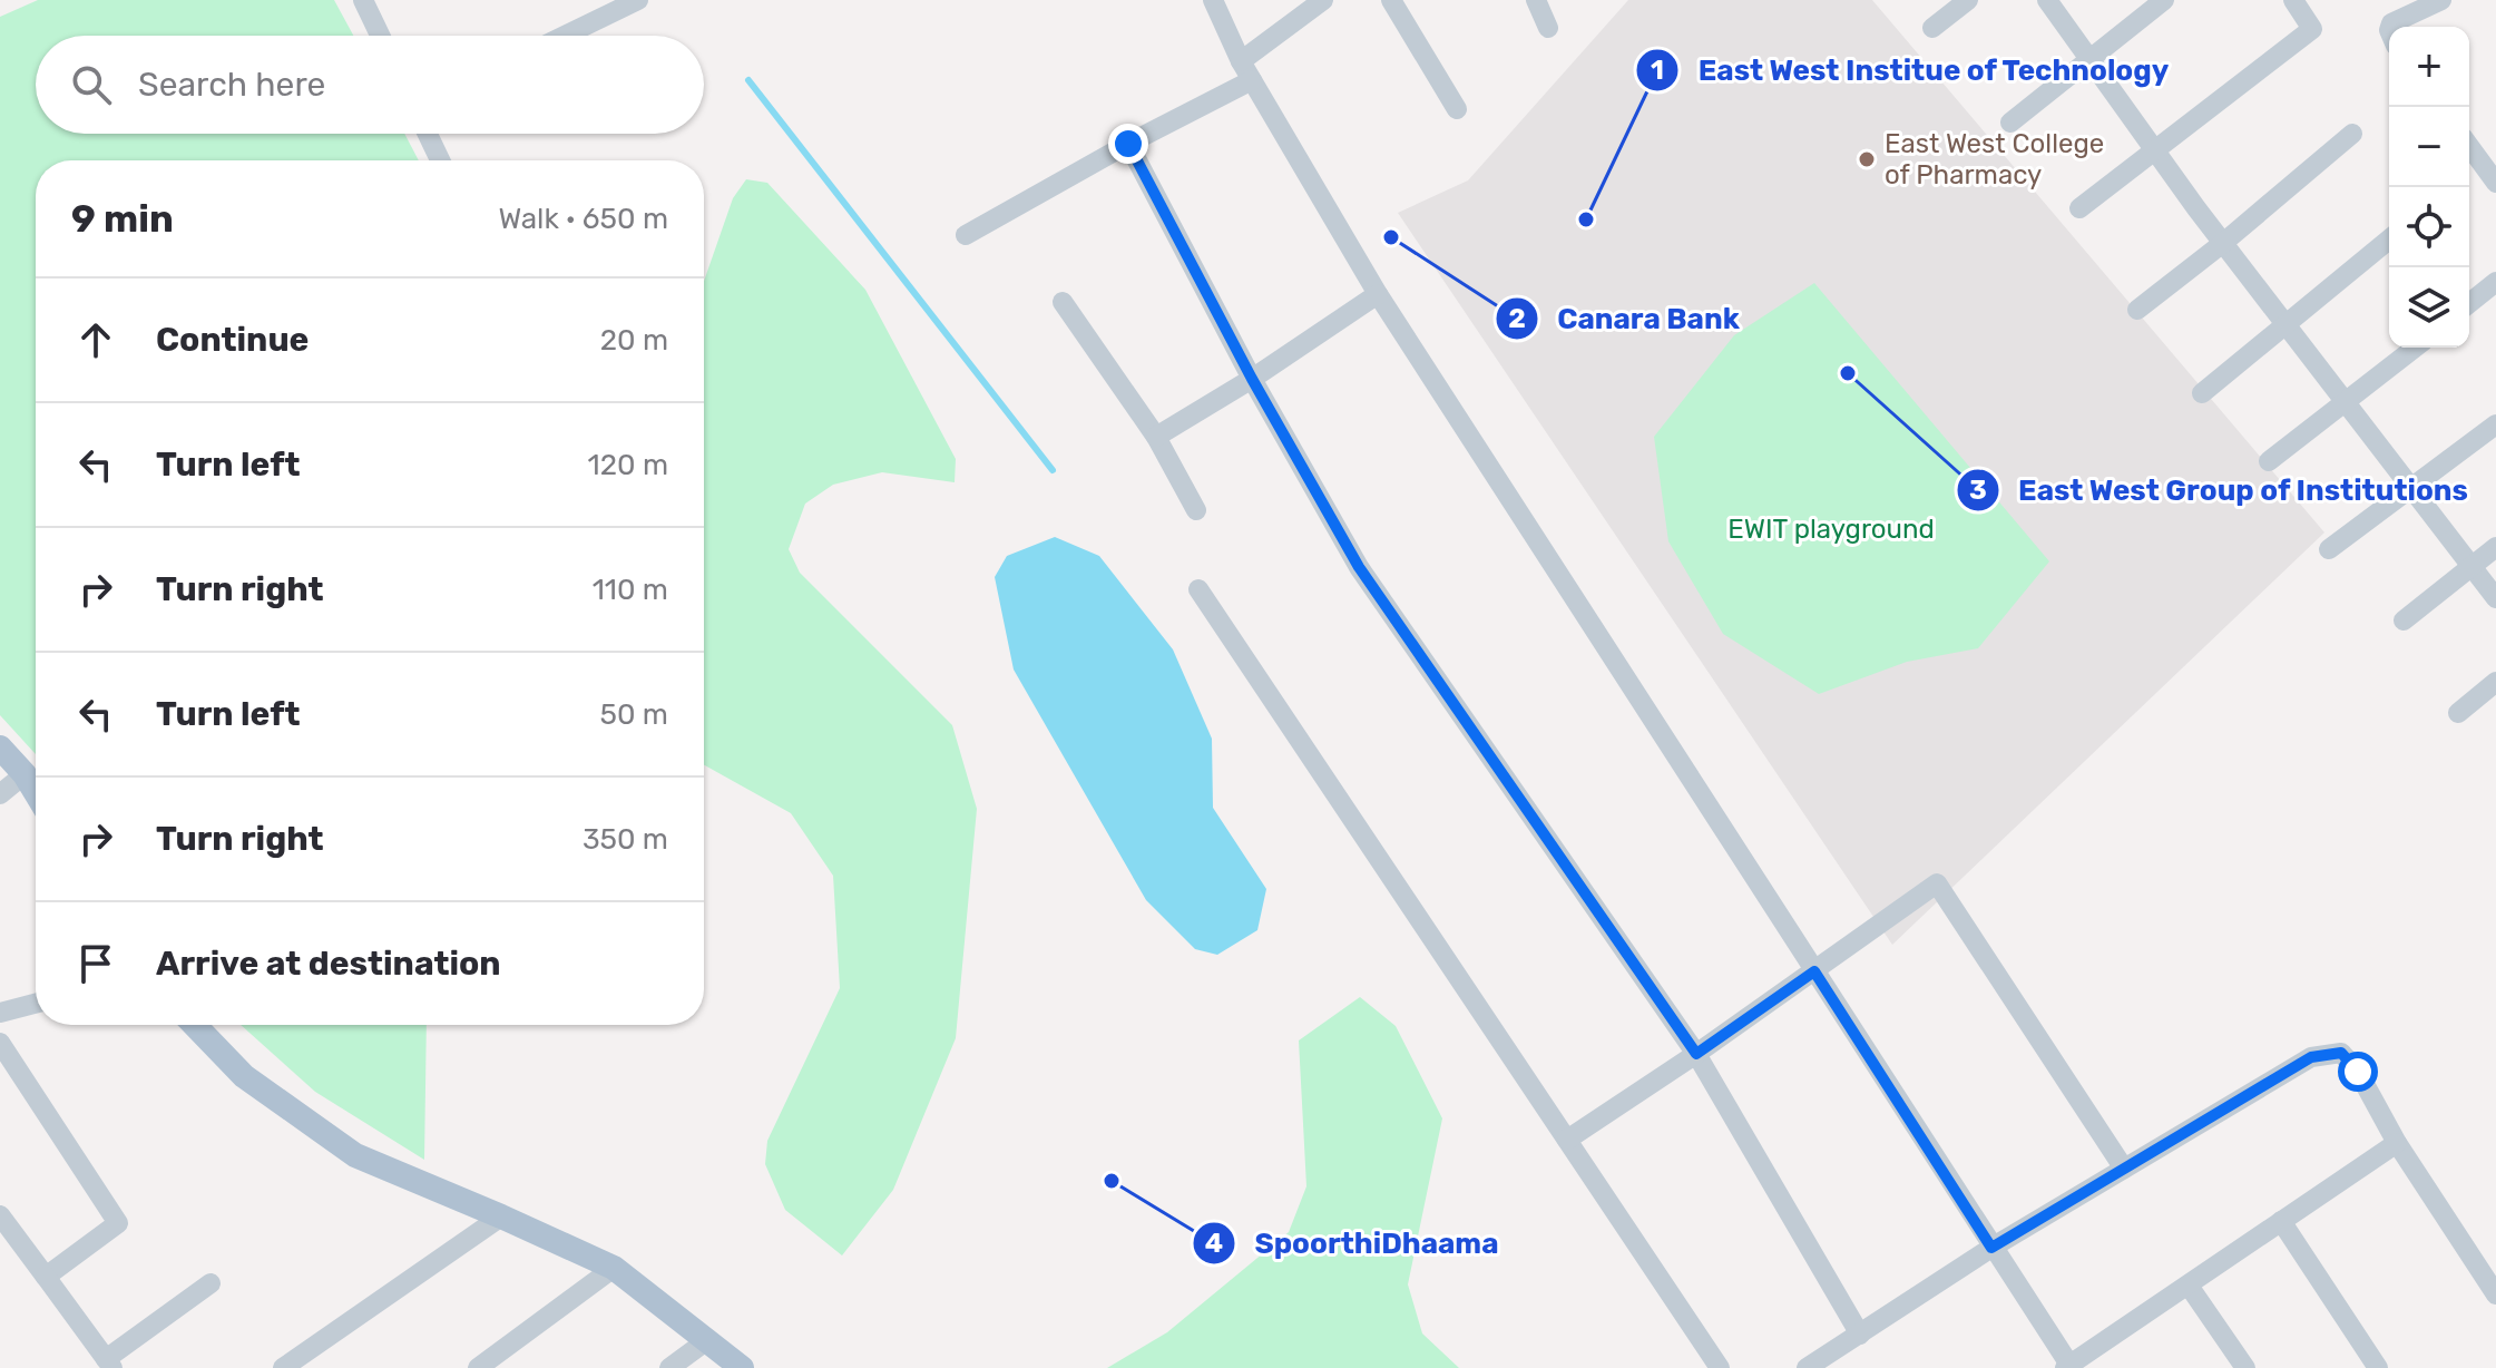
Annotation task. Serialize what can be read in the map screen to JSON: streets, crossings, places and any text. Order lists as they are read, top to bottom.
{
  "parks": ["EWIT playground"],
  "places": [
    "East West College of Pharmacy",
    "East West Institue of Technology",
    "Canara Bank",
    "East West Group of Institutions",
    "SpoorthiDhaama"
  ],
  "page": {
    "map_buttons": ["+", "−"],
    "search": "Search here",
    "heading": ["9 min", "Walk · 650 m"],
    "list": [
      ["Continue", "20 m"],
      ["Turn left", "120 m"],
      ["Turn right", "110 m"],
      ["Turn left", "50 m"],
      ["Turn right", "350 m"],
      "Arrive at destination"
    ]
  }
}
